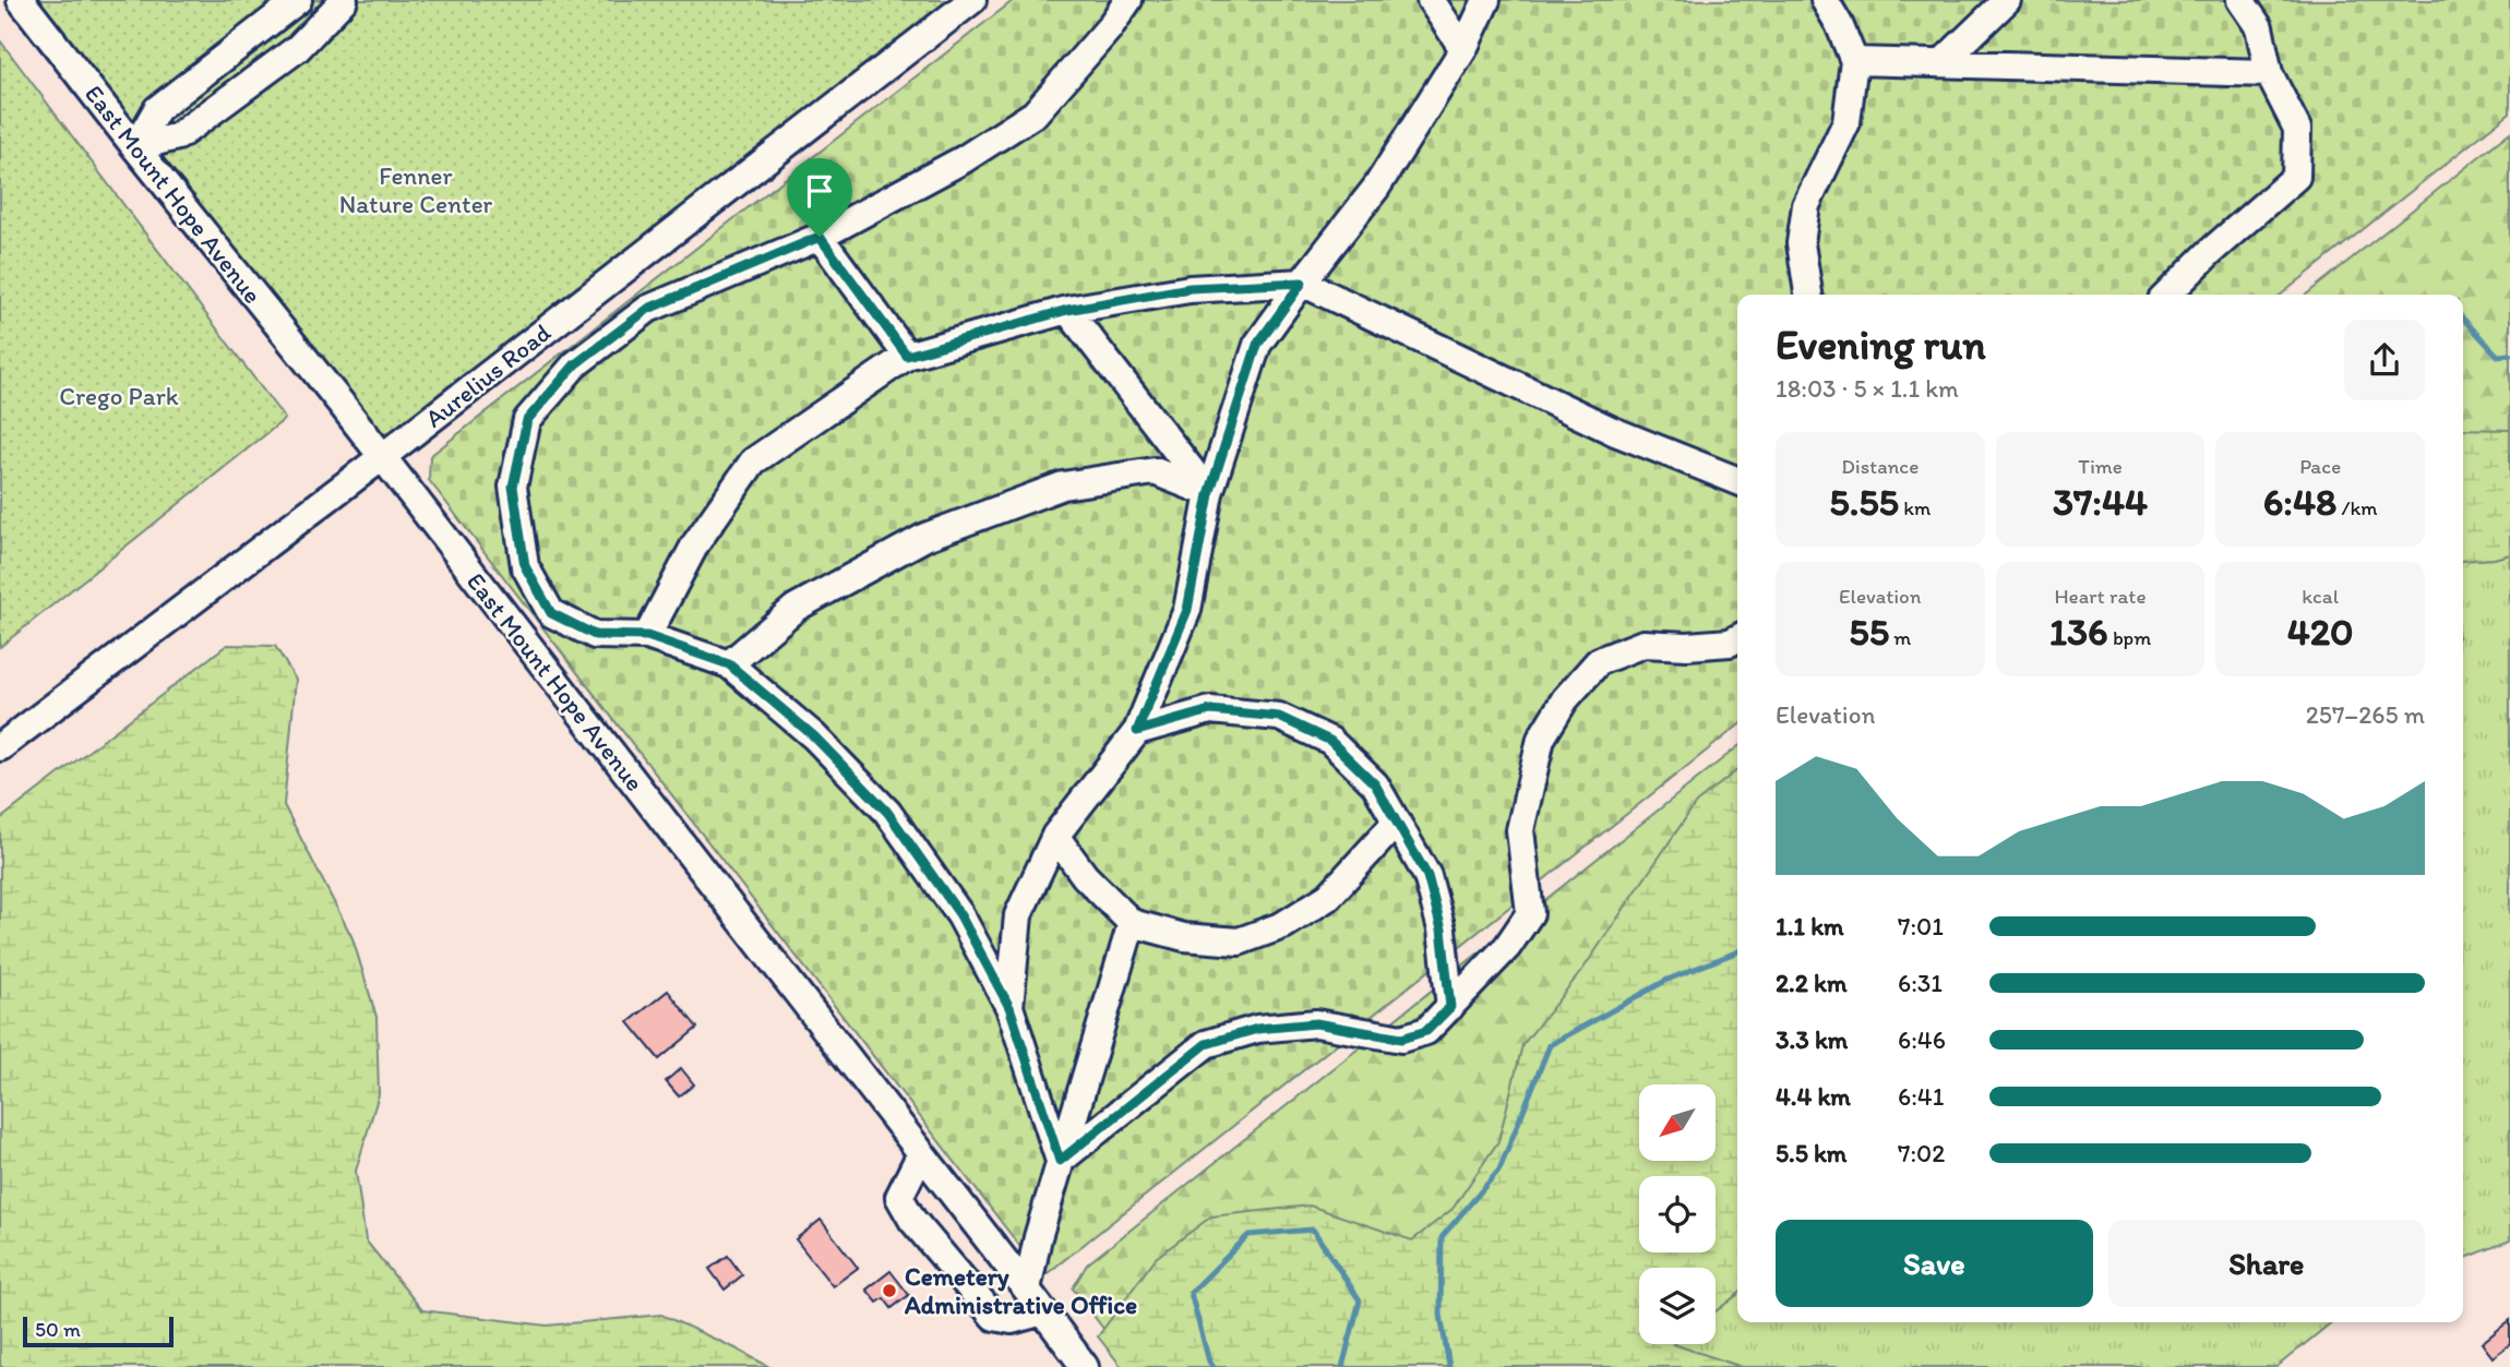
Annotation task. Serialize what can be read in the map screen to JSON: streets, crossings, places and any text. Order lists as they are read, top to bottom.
{
  "streets": {
    "street": ["East Mount Hope Avenue", "Aurelius Road"]
  },
  "crossings": [
    ["East Mount Hope Avenue", "Aurelius Road"]
  ],
  "parks": ["Fenner Nature Center", "Crego Park"],
  "places": ["Cemetery Administrative Office"],
  "scale_bar": "50 m",
  "north": "bottom left",
  "page": {
    "heading": ["Evening run", "18:03 · 5 × 1.1 km"],
    "stats": [
      ["Distance", "5.55 km"],
      ["Time", "37:44"],
      ["Pace", "6:48 /km"],
      ["Elevation", "55 m"],
      ["Heart rate", "136 bpm"],
      ["kcal", "420"]
    ],
    "chart": ["Elevation", "257–265 m"],
    "list": [
      {
        "name": "1.1 km",
        "note": "7:01"
      },
      {
        "name": "2.2 km",
        "note": "6:31"
      },
      {
        "name": "3.3 km",
        "note": "6:46"
      },
      {
        "name": "4.4 km",
        "note": "6:41"
      },
      {
        "name": "5.5 km",
        "note": "7:02"
      }
    ],
    "buttons": ["Save", "Share"],
    "scale": "50 m"
  }
}
